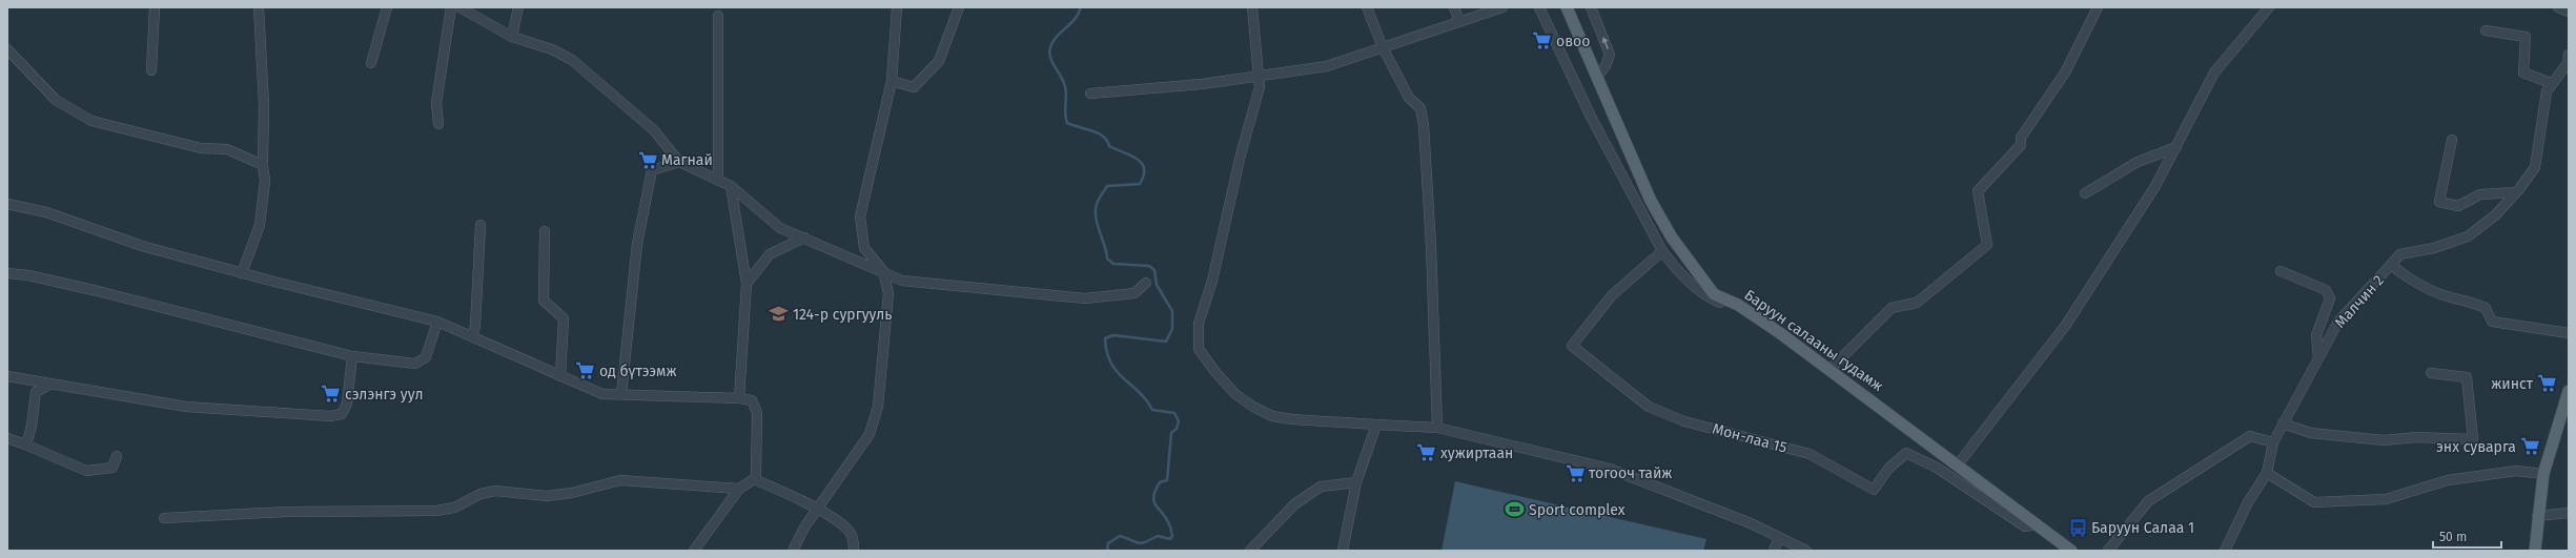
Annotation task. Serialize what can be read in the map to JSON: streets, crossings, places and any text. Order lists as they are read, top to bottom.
{
  "streets": {
    "main road": ["Баруун салааны гудамж"],
    "street": ["Малчин 2", "Мон-лаа 15"]
  },
  "crossings": [
    ["Баруун салааны гудамж", "Мон-лаа 15"]
  ],
  "places": {
    "supermarket": [
      "овоо",
      "Магнай",
      "од бүтээмж",
      "жинст",
      "сэлэнгэ уул",
      "энх суварга",
      "хужиртаан",
      "тогооч тайж"
    ],
    "school or university": ["124-р сургууль"],
    "sports": ["Sport complex"],
    "bus stop": ["Баруун Салаа 1"]
  },
  "scale_bar": "50 m"
}
